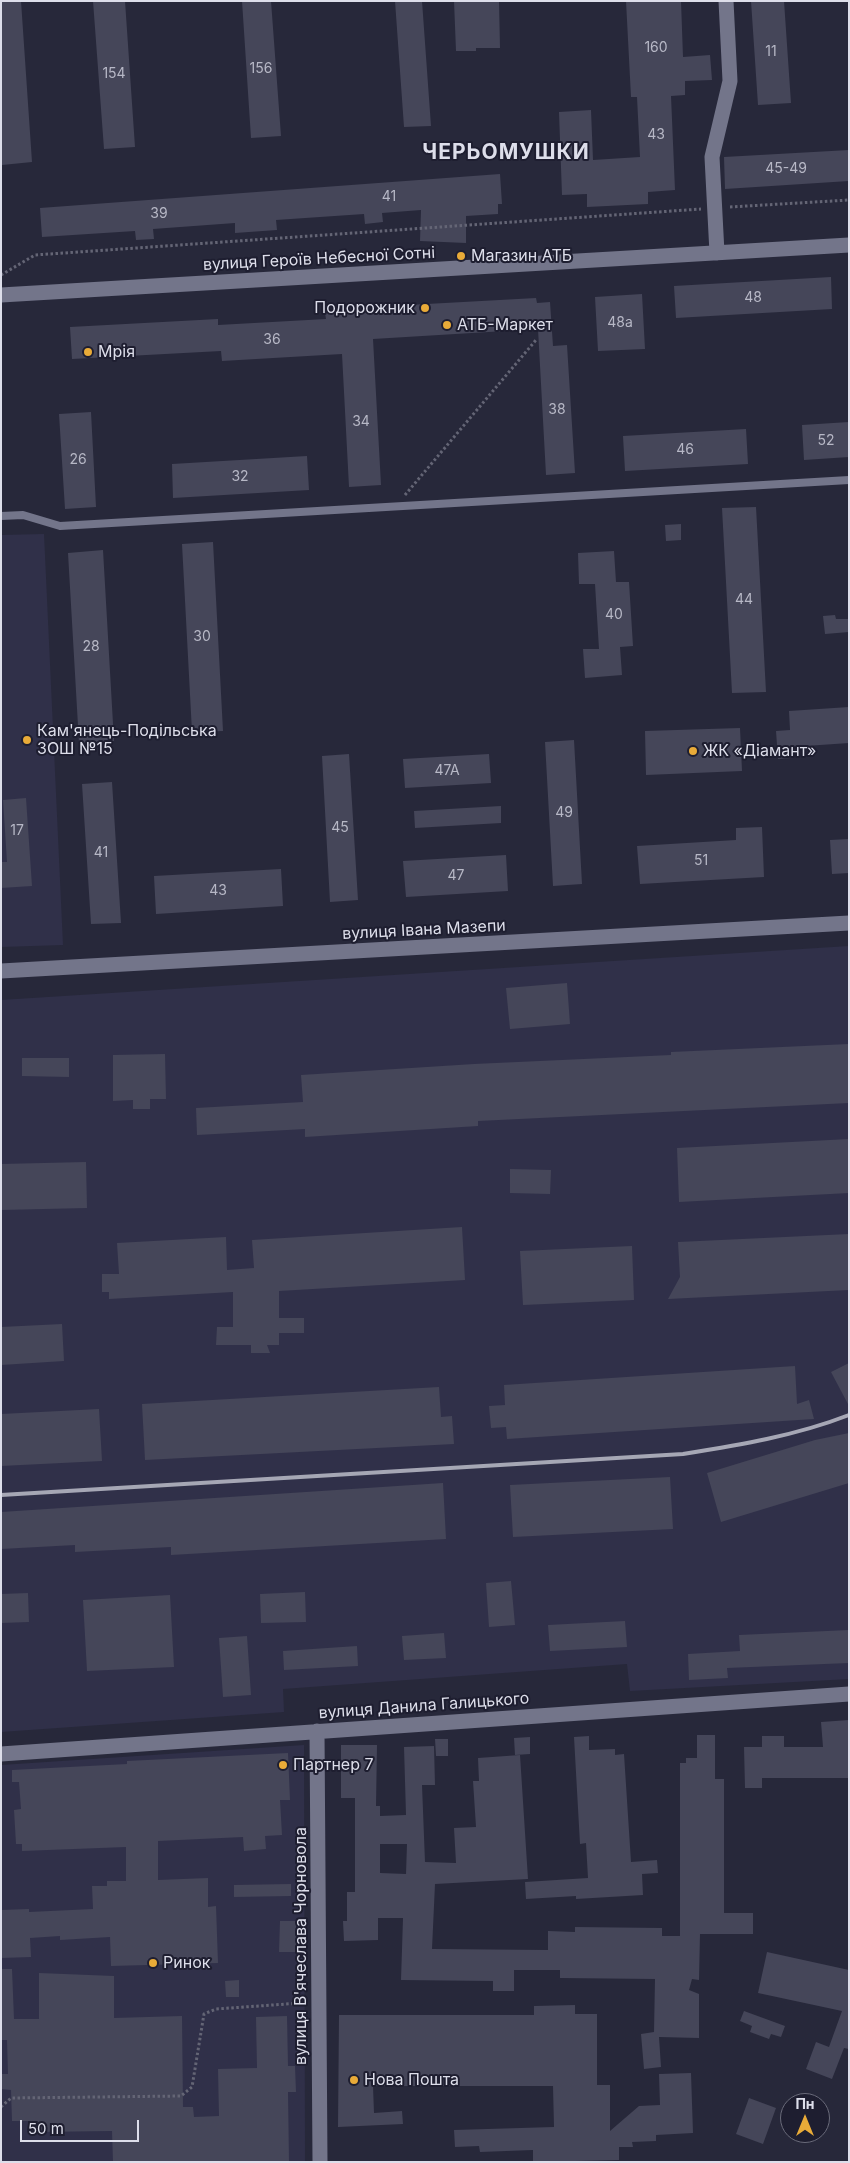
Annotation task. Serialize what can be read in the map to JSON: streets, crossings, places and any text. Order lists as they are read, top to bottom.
{
  "streets": {
    "street": [
      "вулиця Героїв Небесної Сотні",
      "вулиця Івана Мазепи",
      "вулиця Данила Галицького",
      "вулиця В'ячеслава Чорновола"
    ]
  },
  "crossings": [
    ["вулиця Данила Галицького", "вулиця В'ячеслава Чорновола"]
  ],
  "districts": ["ЧЕРЬОМУШКИ"],
  "places": [
    "Магазин АТБ",
    "Подорожник",
    "АТБ-Маркет",
    "Мрія",
    "Кам'янець-Подільська ЗОШ №15",
    "ЖК «Діамант»",
    "Партнер 7",
    "Ринок",
    "Нова Пошта"
  ],
  "house_numbers": [
    "160",
    "11",
    "156",
    "154",
    "43",
    "45-49",
    "41",
    "39",
    "48",
    "48а",
    "36",
    "38",
    "34",
    "52",
    "46",
    "26",
    "32",
    "44",
    "40",
    "30",
    "28",
    "47А",
    "49",
    "45",
    "17",
    "41",
    "51",
    "47",
    "43"
  ],
  "scale_bar": "50 m",
  "north": "top"
}
